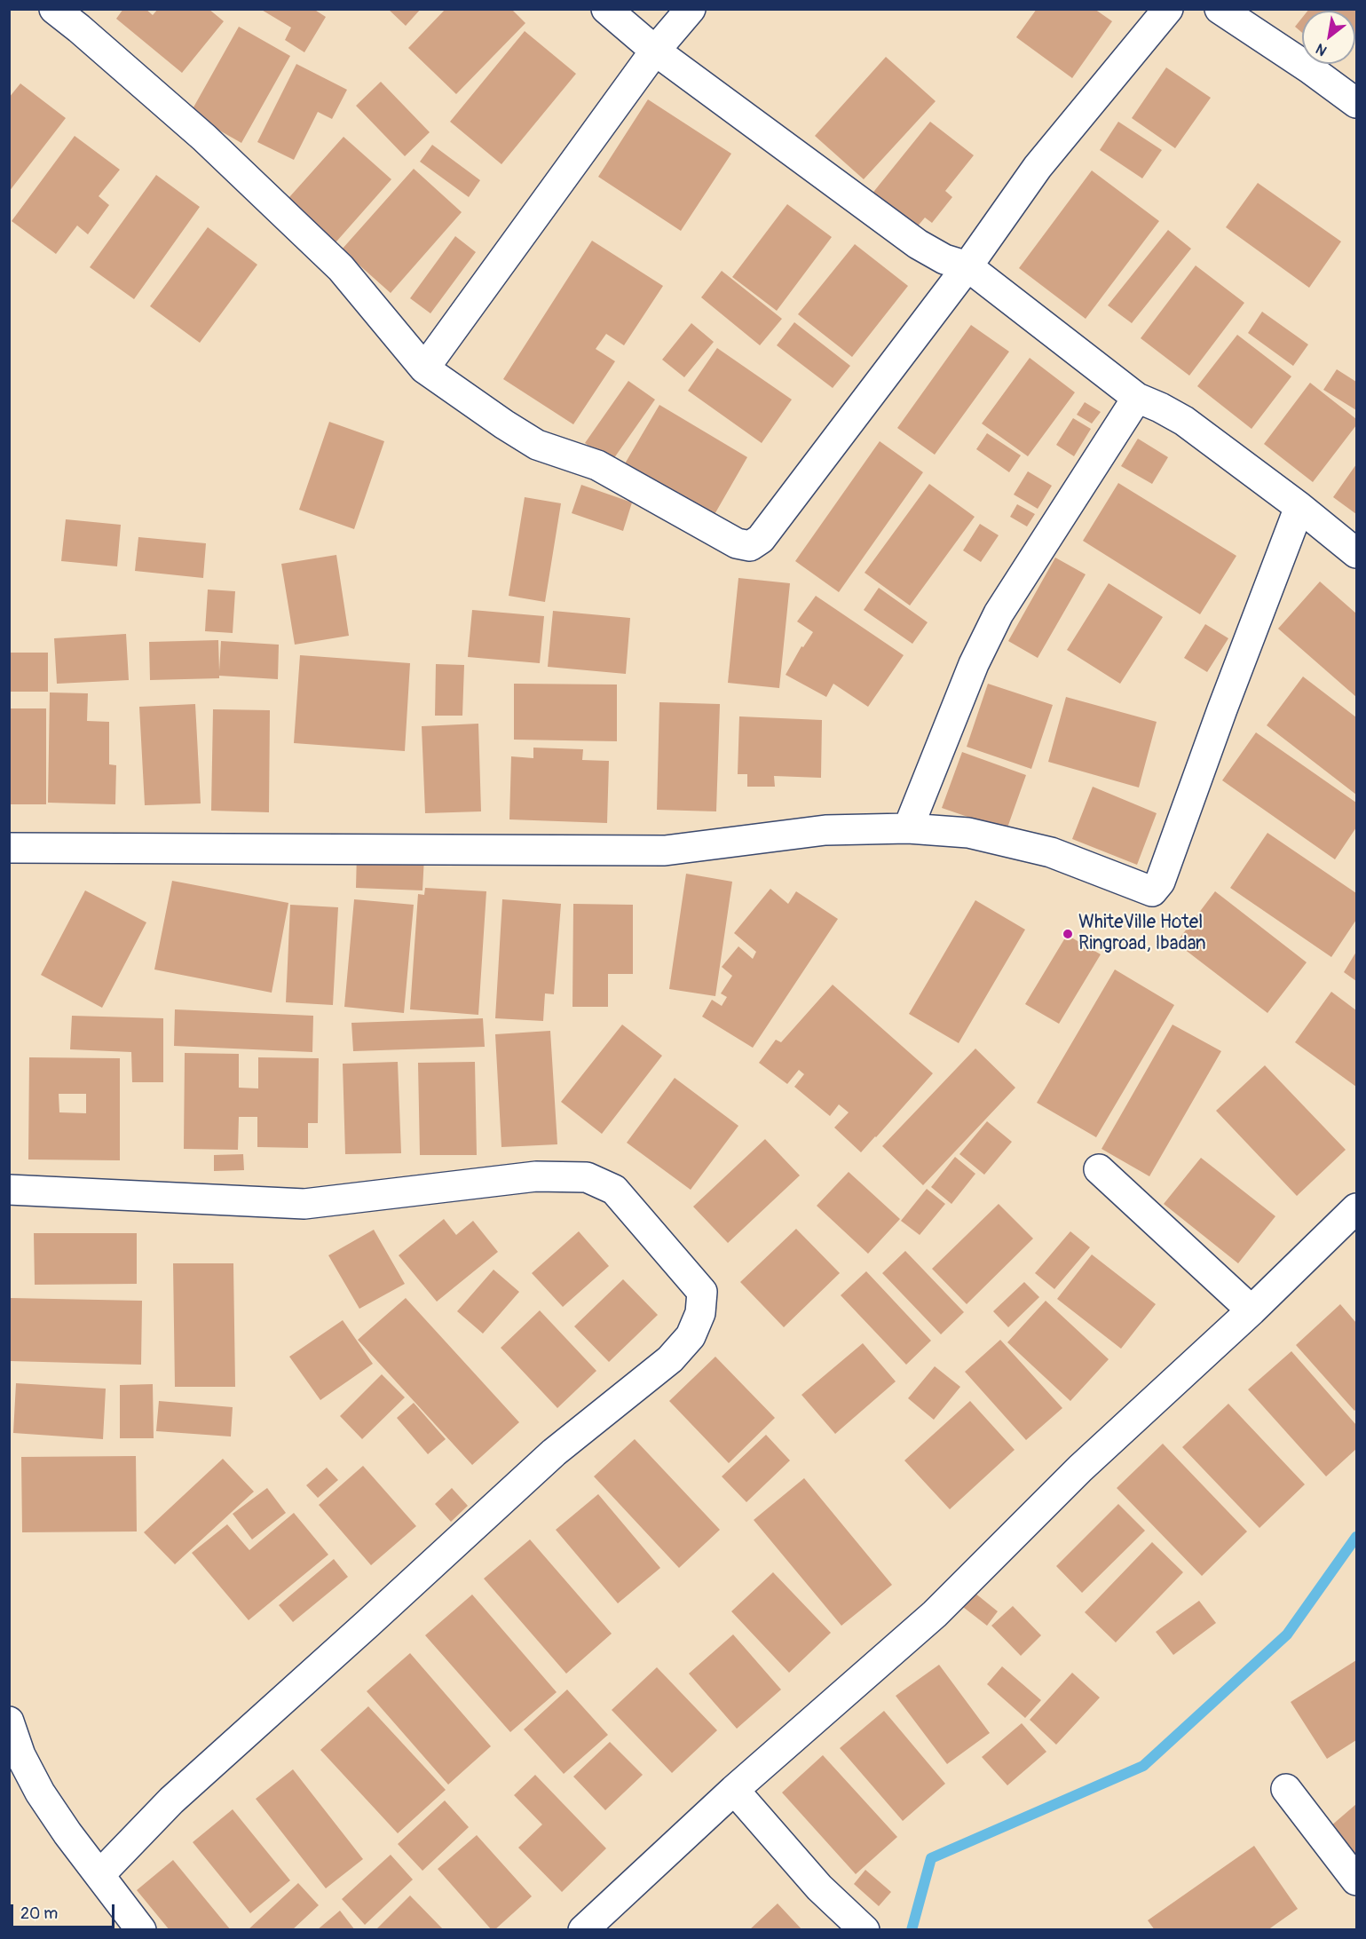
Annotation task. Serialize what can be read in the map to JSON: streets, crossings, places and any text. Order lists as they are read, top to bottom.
{
  "places": ["WhiteVille Hotel Ringroad, Ibadan"],
  "scale_bar": "20 m",
  "north": "bottom left"
}
